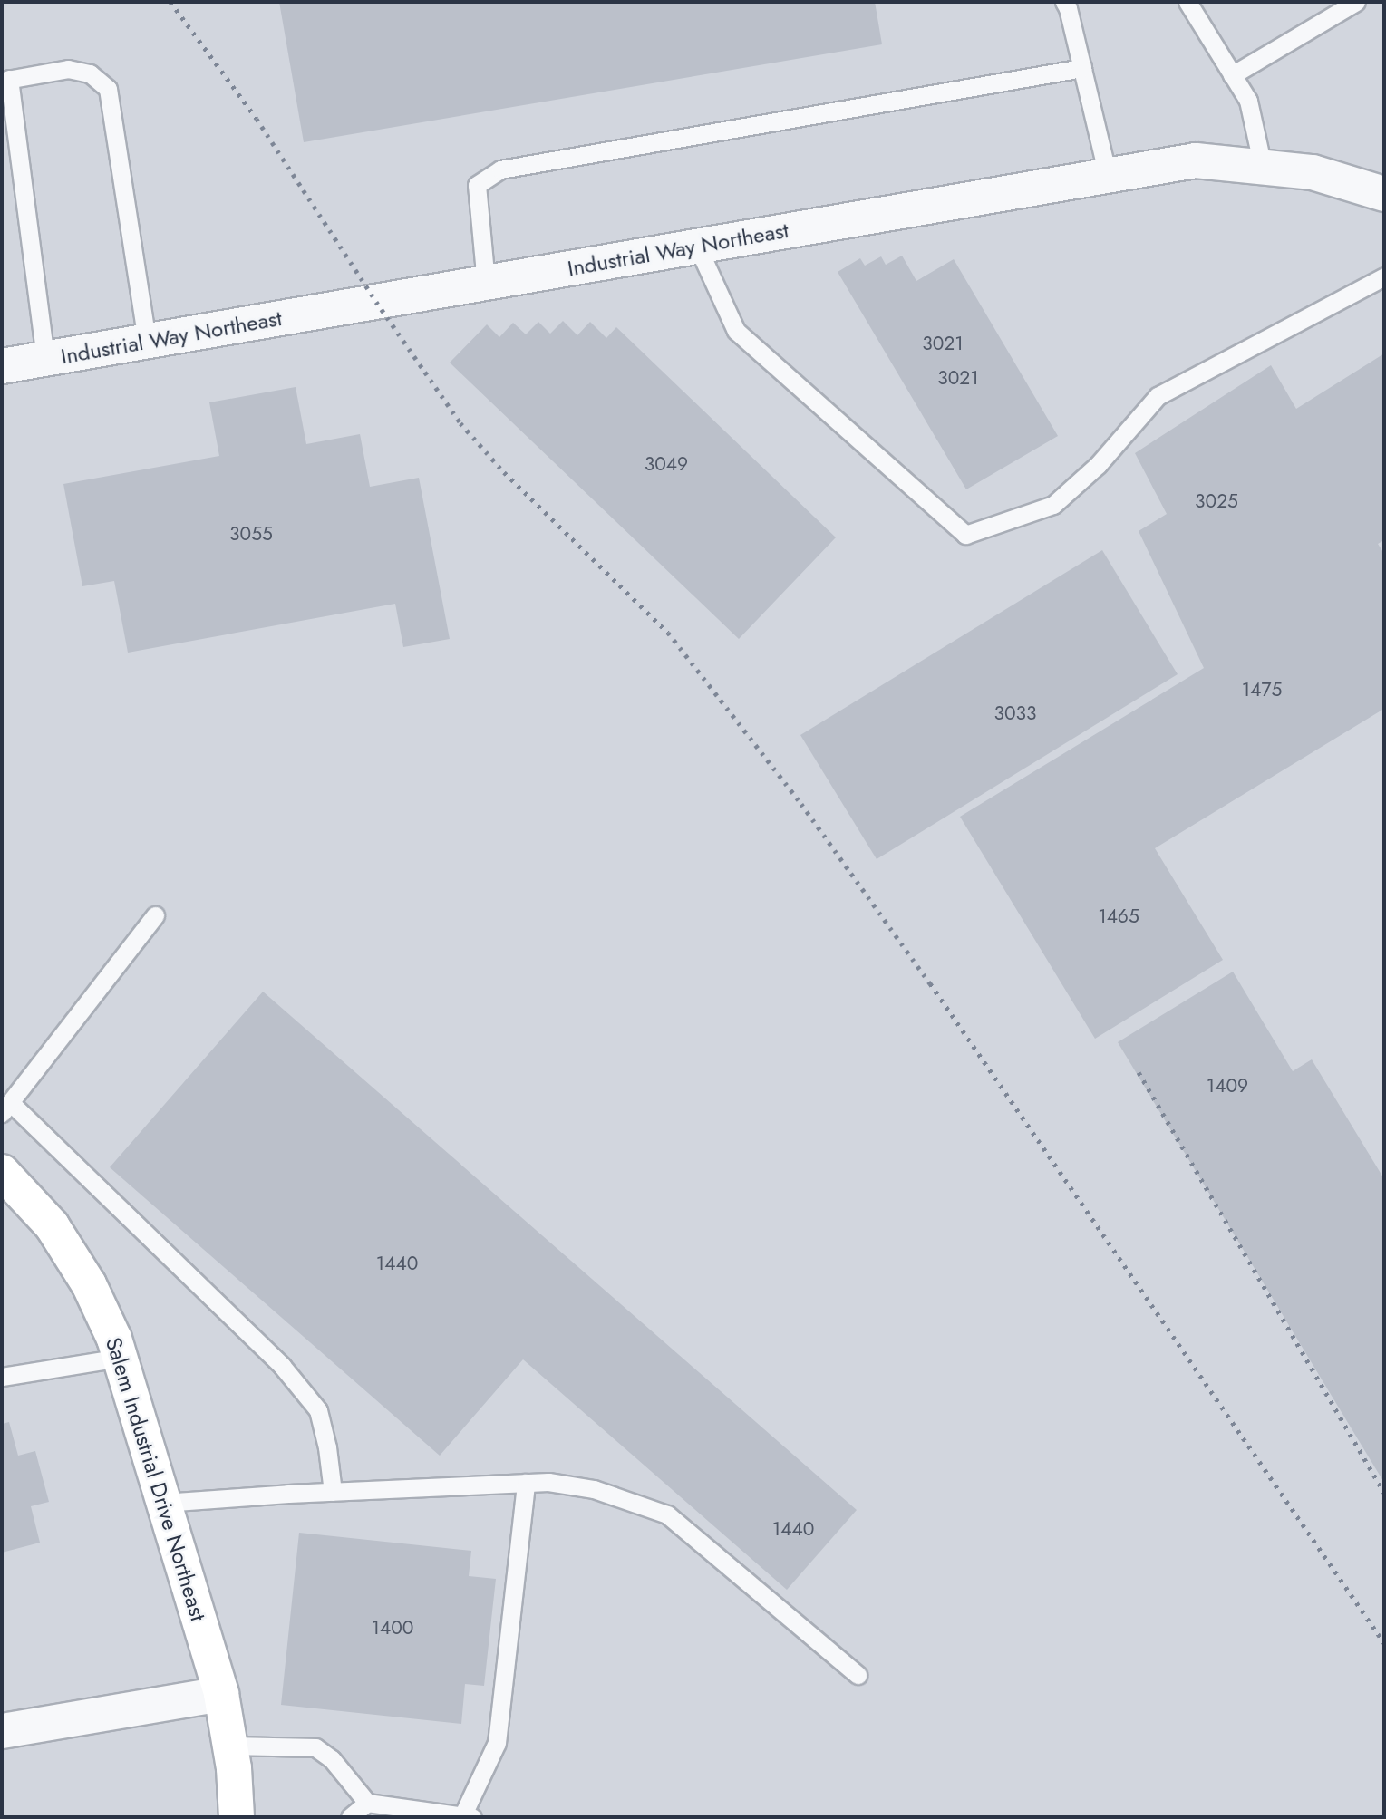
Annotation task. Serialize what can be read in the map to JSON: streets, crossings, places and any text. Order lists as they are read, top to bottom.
{
  "streets": {
    "street": ["Industrial Way Northeast", "Salem Industrial Drive Northeast"]
  },
  "house_numbers": [
    "3021",
    "3021",
    "3049",
    "3025",
    "3055",
    "1475",
    "3033",
    "1465",
    "1409",
    "1440",
    "1440",
    "1400"
  ]
}
